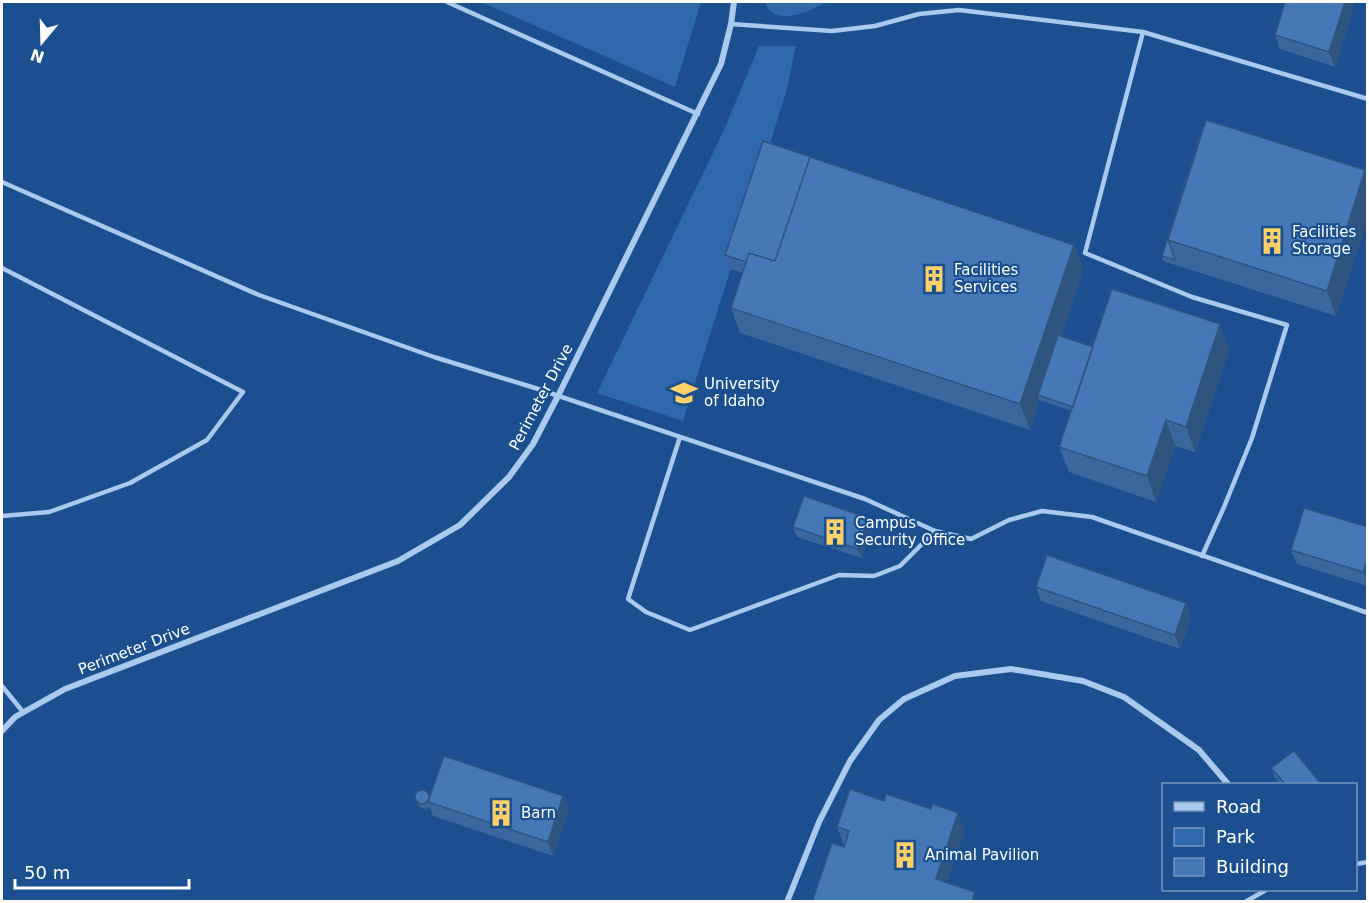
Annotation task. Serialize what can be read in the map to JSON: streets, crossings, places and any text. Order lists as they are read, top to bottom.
{
  "streets": {
    "street": ["Perimeter Drive"]
  },
  "places": {
    "building": [
      "Facilities Storage",
      "Facilities Services",
      "Campus Security Office",
      "Barn",
      "Animal Pavilion"
    ],
    "school or university": ["University of Idaho"]
  },
  "legend": ["Road", "Park", "Building"],
  "scale_bar": "50 m",
  "north": "bottom"
}
